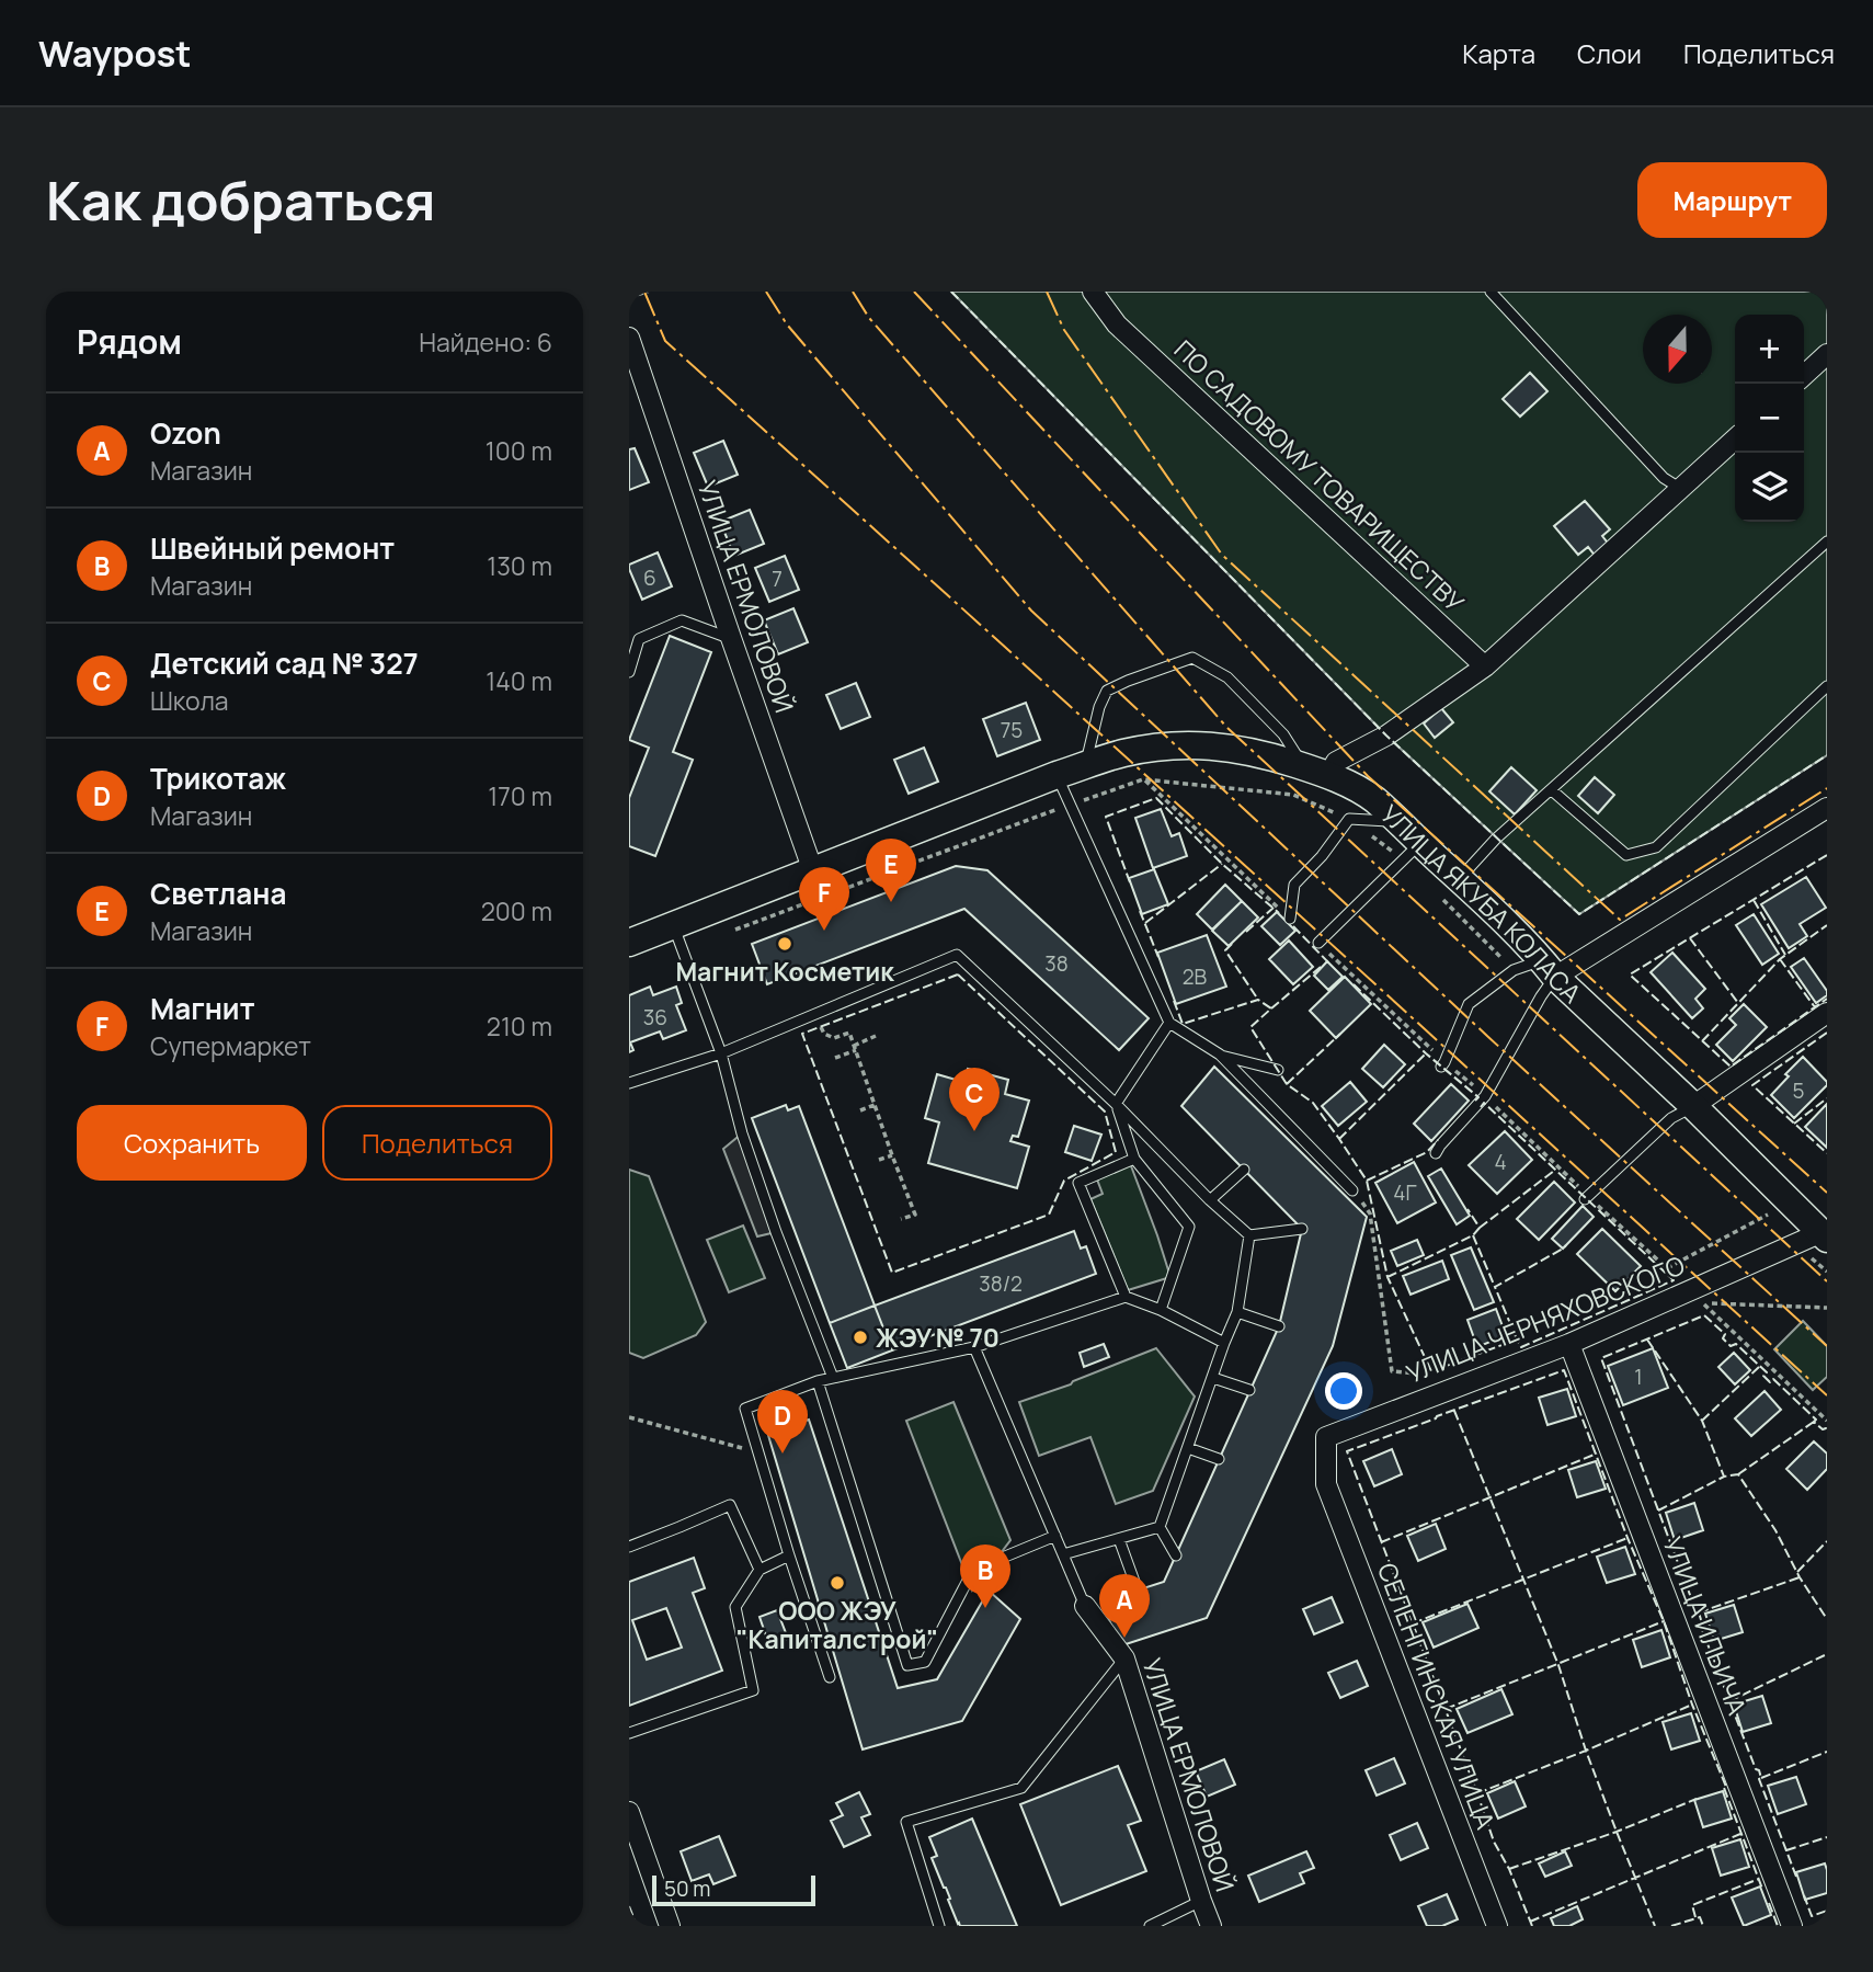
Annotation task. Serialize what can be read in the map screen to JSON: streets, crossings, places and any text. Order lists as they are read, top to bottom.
{
  "streets": {
    "street": [
      "ПО САДОВОМУ ТОВАРИЩЕСТВУ",
      "УЛИЦА ЕРМОЛОВОЙ",
      "УЛИЦА ЯКУБА КОЛАСА",
      "УЛИЦА ЧЕРНЯХОВСКОГО",
      "УЛИЦА ИЛЬИЧА",
      "СЕЛЕНГИНСКАЯ УЛИЦА"
    ]
  },
  "crossings": [
    ["УЛИЦА ЕРМОЛОВОЙ", "УЛИЦА ЯКУБА КОЛАСА"],
    ["УЛИЦА ЯКУБА КОЛАСА", "УЛИЦА ЧЕРНЯХОВСКОГО"],
    ["УЛИЦА ЧЕРНЯХОВСКОГО", "УЛИЦА ИЛЬИЧА"],
    ["УЛИЦА ЧЕРНЯХОВСКОГО", "СЕЛЕНГИНСКАЯ УЛИЦА"]
  ],
  "places": ["Магнит Косметик", "ЖЭУ № 70", "ООО ЖЭУ \"Капиталстрой\""],
  "house_numbers": [
    "6",
    "7",
    "75",
    "38",
    "2В",
    "36",
    "5",
    "4",
    "4Г",
    "38/2",
    "1"
  ],
  "scale_bar": "50 m",
  "north": "bottom",
  "page": {
    "header": "Waypost",
    "nav": ["Карта", "Слои", "Поделиться"],
    "buttons": [
      "Маршрут",
      ["Сохранить", "Поделиться"]
    ],
    "title": "Как добраться",
    "heading": ["Рядом", "Найдено: 6"],
    "map_buttons": ["+", "−"],
    "list": [
      {
        "mark": "A",
        "name": "Ozon",
        "note": "Магазин",
        "value": "100 m"
      },
      {
        "mark": "B",
        "name": "Швейный ремонт",
        "note": "Магазин",
        "value": "130 m"
      },
      {
        "mark": "C",
        "name": "Детский сад № 327",
        "note": "Школа",
        "value": "140 m"
      },
      {
        "mark": "D",
        "name": "Трикотаж",
        "note": "Магазин",
        "value": "170 m"
      },
      {
        "mark": "E",
        "name": "Светлана",
        "note": "Магазин",
        "value": "200 m"
      },
      {
        "mark": "F",
        "name": "Магнит",
        "note": "Супермаркет",
        "value": "210 m"
      }
    ],
    "pins": [
      "E",
      "F",
      "C",
      "D",
      "B",
      "A"
    ],
    "scale": "50 m"
  }
}
